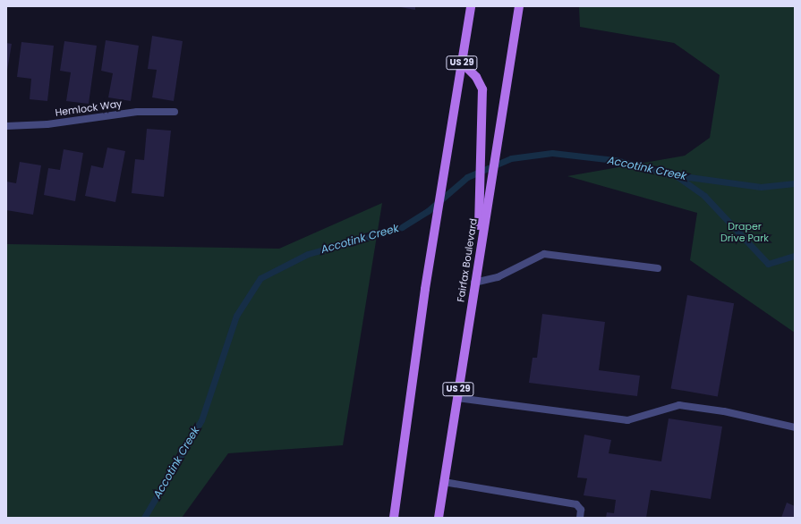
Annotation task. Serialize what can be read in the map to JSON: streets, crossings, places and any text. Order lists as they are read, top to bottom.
{
  "streets": {
    "main road": ["US 29", "Fairfax Boulevard"],
    "street": ["Hemlock Way"]
  },
  "water": ["Accotink Creek"],
  "parks": ["Draper Drive Park"]
}
